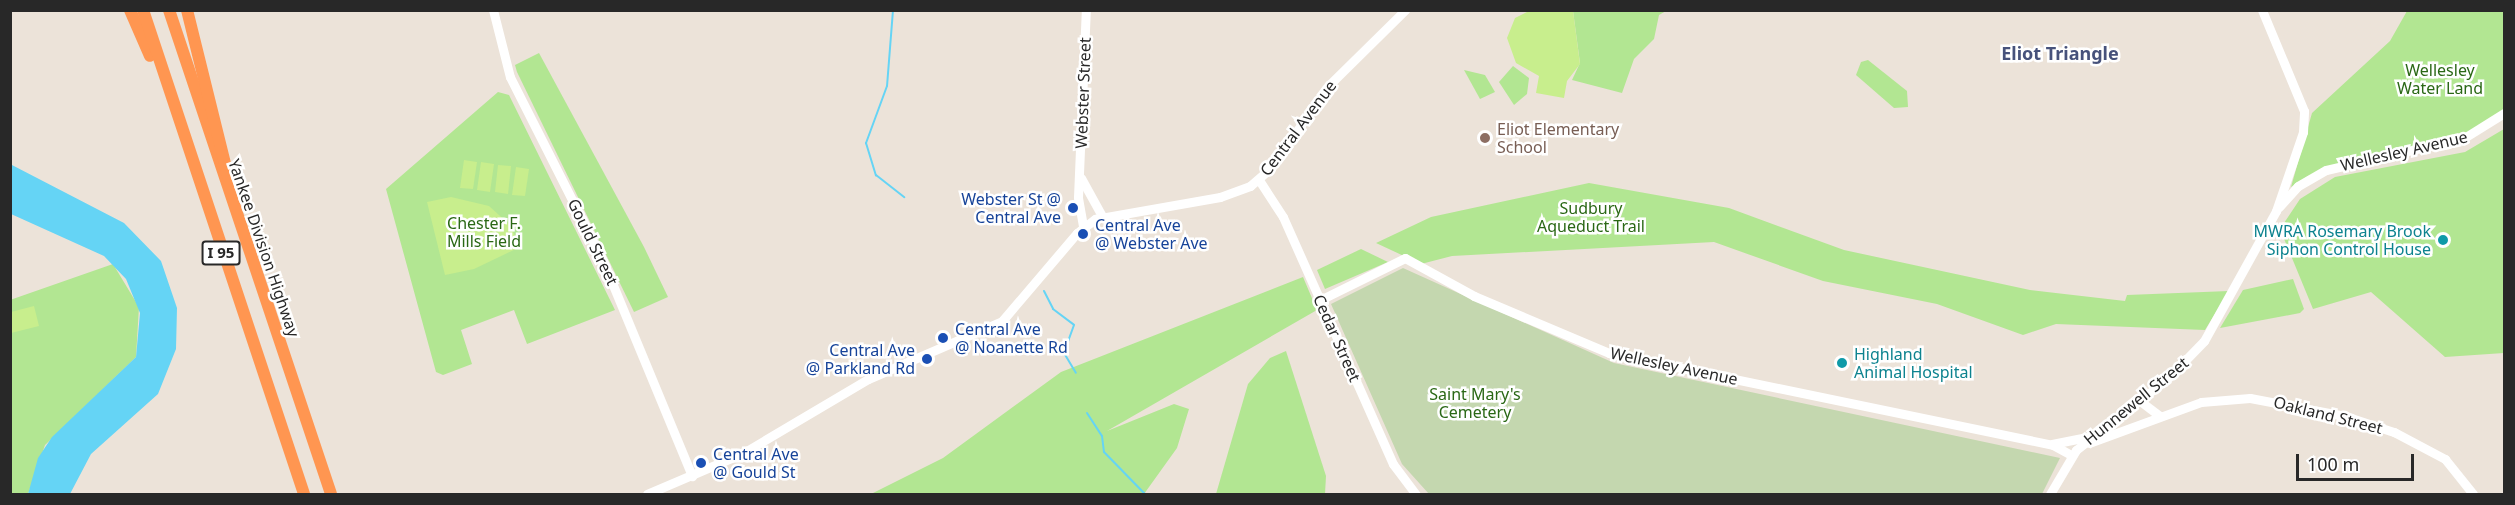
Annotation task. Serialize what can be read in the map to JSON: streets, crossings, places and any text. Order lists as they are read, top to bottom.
{
  "streets": {
    "highway": ["Yankee Division Highway", "I 95"],
    "main road": [
      "Webster Street",
      "Central Avenue",
      "Wellesley Avenue",
      "Gould Street",
      "Cedar Street",
      "Hunnewell Street",
      "Oakland Street"
    ]
  },
  "crossings": [
    ["Webster Street", "Central Avenue"],
    ["Central Avenue", "Gould Street"],
    ["Central Avenue", "Cedar Street"],
    ["Wellesley Avenue", "Cedar Street"],
    ["Wellesley Avenue", "Hunnewell Street"],
    ["Hunnewell Street", "Oakland Street"]
  ],
  "districts": ["Eliot Triangle"],
  "parks": [
    "Wellesley Water Land",
    "Sudbury Aqueduct Trail",
    "Chester F. Mills Field",
    "Saint Mary's Cemetery"
  ],
  "places": [
    "Eliot Elementary School",
    "Webster St @ Central Ave",
    "Central Ave @ Webster Ave",
    "MWRA Rosemary Brook Siphon Control House",
    "Central Ave @ Noanette Rd",
    "Central Ave @ Parkland Rd",
    "Highland Animal Hospital",
    "Central Ave @ Gould St"
  ],
  "scale_bar": "100 m"
}
